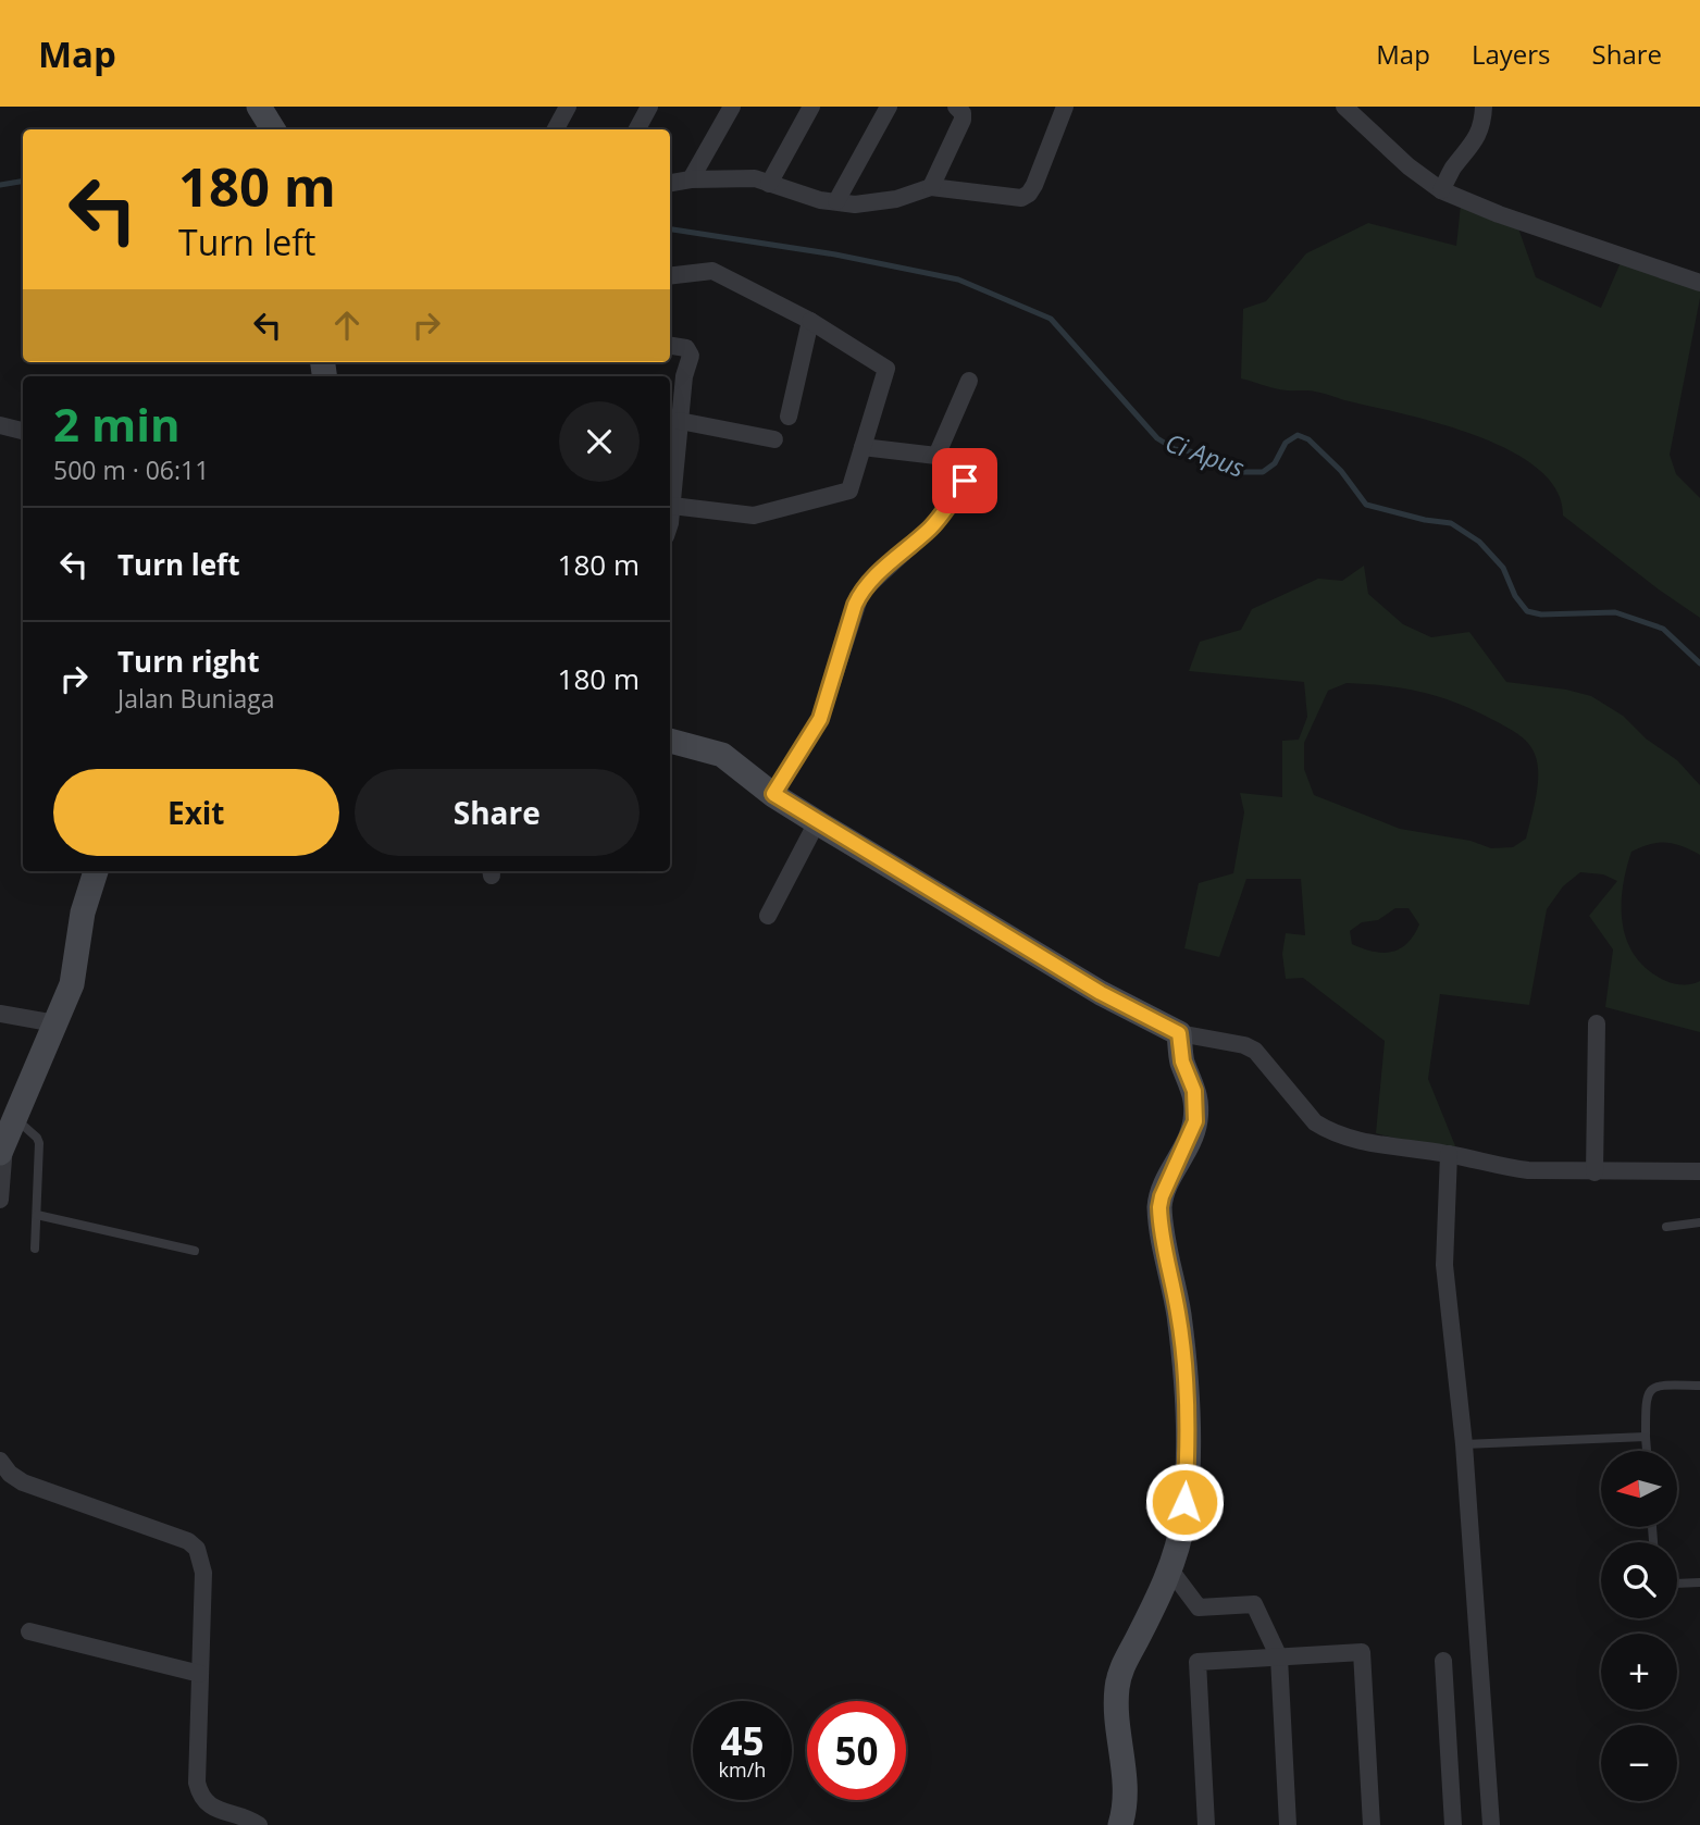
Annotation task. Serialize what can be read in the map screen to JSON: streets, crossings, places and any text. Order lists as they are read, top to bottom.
{
  "water": ["Ci Apus"],
  "north": "left",
  "page": {
    "header": "Map",
    "nav": ["Map", "Layers", "Share"],
    "turn": ["180 m", "Turn left"],
    "heading": ["2 min", "500 m · 06:11"],
    "list": [
      {
        "name": "Turn left",
        "value": "180 m"
      },
      {
        "name": "Turn right",
        "note": "Jalan Buniaga",
        "value": "180 m"
      }
    ],
    "buttons": ["Exit", "Share"],
    "map_buttons": ["+", "−"],
    "speed": "45 km/h",
    "limit": "50"
  }
}
